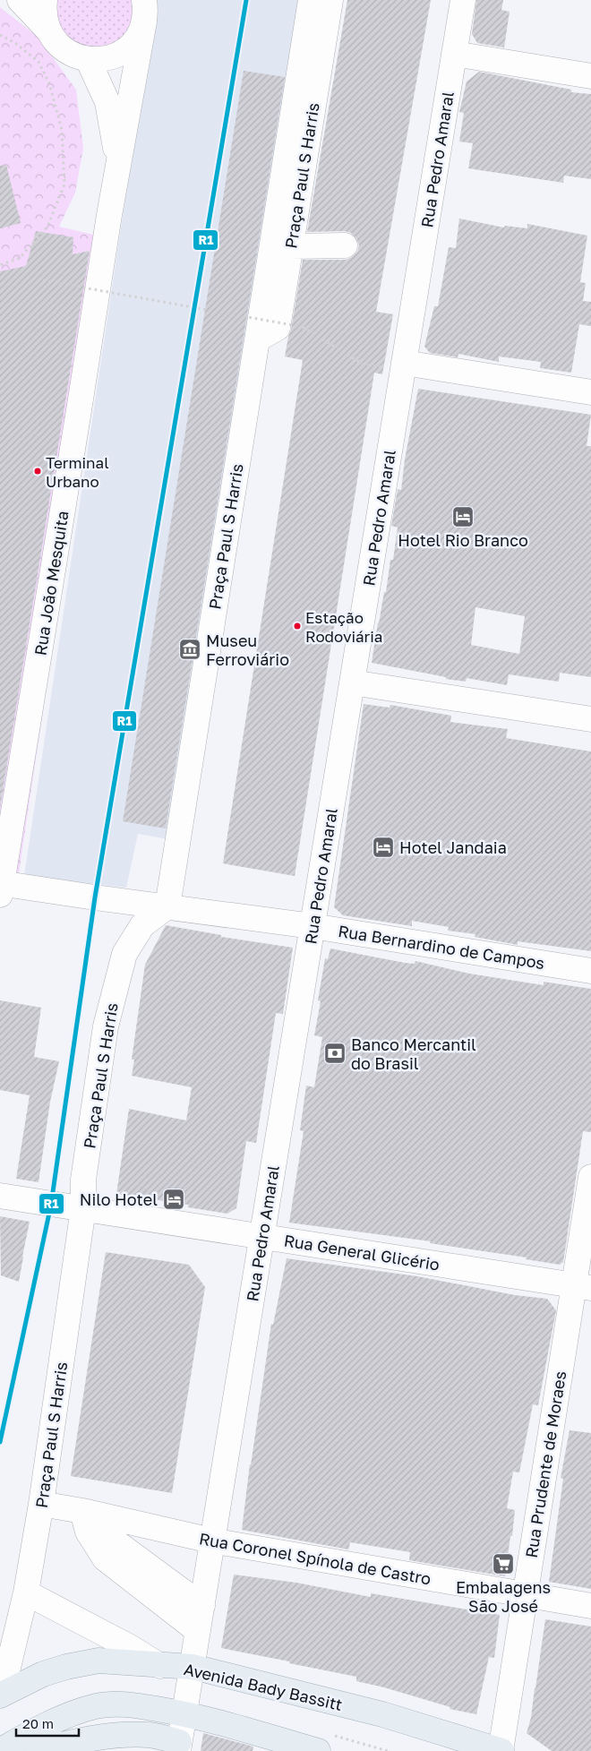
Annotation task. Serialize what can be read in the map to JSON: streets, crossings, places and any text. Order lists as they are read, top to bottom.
{
  "streets": {
    "main road": ["Avenida Bady Bassitt"],
    "street": [
      "Rua Pedro Amaral",
      "Praça Paul S Harris",
      "Rua João Mesquita",
      "Rua Bernardino de Campos",
      "Rua General Glicério",
      "Rua Prudente de Moraes",
      "Rua Coronel Spínola de Castro"
    ]
  },
  "crossings": [
    ["Rua Pedro Amaral", "Rua Bernardino de Campos"],
    ["Rua Pedro Amaral", "Rua General Glicério"],
    ["Rua Pedro Amaral", "Rua Coronel Spínola de Castro"],
    ["Rua Pedro Amaral", "Avenida Bady Bassitt"],
    ["Praça Paul S Harris", "Rua Bernardino de Campos"],
    ["Praça Paul S Harris", "Rua General Glicério"],
    ["Praça Paul S Harris", "Rua Coronel Spínola de Castro"],
    ["Praça Paul S Harris", "Avenida Bady Bassitt"],
    ["Rua João Mesquita", "Rua Bernardino de Campos"],
    ["Rua General Glicério", "Rua Prudente de Moraes"],
    ["Rua Prudente de Moraes", "Rua Coronel Spínola de Castro"],
    ["Rua Prudente de Moraes", "Avenida Bady Bassitt"]
  ],
  "places": {
    "other": ["Terminal Urbano", "Estação Rodoviária"],
    "hotel": ["Hotel Rio Branco", "Hotel Jandaia", "Nilo Hotel"],
    "museum": ["Museu Ferroviário"],
    "bank": ["Banco Mercantil do Brasil"],
    "supermarket": ["Embalagens São José"]
  },
  "lines": ["transit line R1"],
  "scale_bar": "20 m"
}
